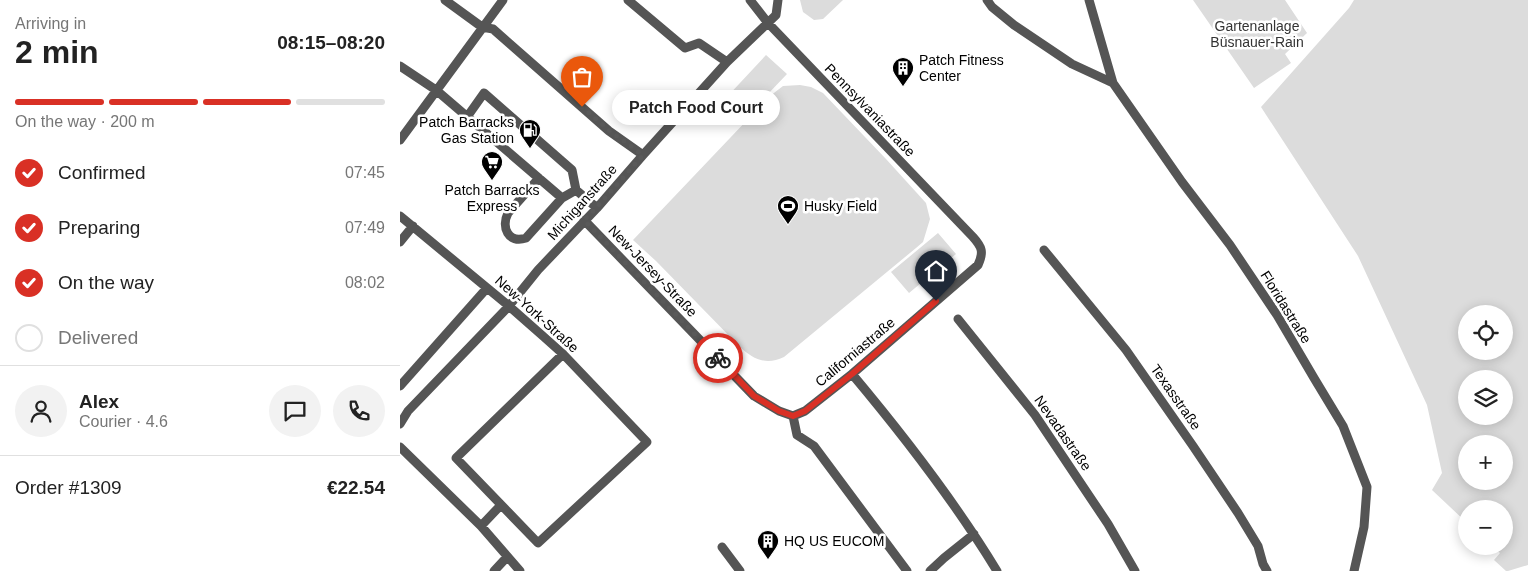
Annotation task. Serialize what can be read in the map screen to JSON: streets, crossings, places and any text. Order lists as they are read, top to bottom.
{
  "streets": {
    "street": [
      "Pennsylvaniastraße",
      "Michiganstraße",
      "New-Jersey-Straße",
      "Floridastraße",
      "New-York-Straße",
      "Californiastraße",
      "Texasstraße",
      "Nevadastraße"
    ]
  },
  "crossings": [
    ["Pennsylvaniastraße", "Michiganstraße"],
    ["Pennsylvaniastraße", "Californiastraße"],
    ["Michiganstraße", "New-Jersey-Straße"],
    ["Michiganstraße", "New-York-Straße"],
    ["New-Jersey-Straße", "Californiastraße"]
  ],
  "parks": ["Gartenanlage Büsnauer-Rain"],
  "places": {
    "building": ["Patch Fitness Center", "HQ US EUCOM"],
    "other": ["Patch Food Court"],
    "fuel station": ["Patch Barracks Gas Station"],
    "supermarket": ["Patch Barracks Express"],
    "sports": ["Husky Field"]
  },
  "page": {
    "heading": ["2 min", "Arriving in", "08:15–08:20"],
    "panel": [
      "Alex",
      "Courier · 4.6",
      "Order #1309",
      "€22.54"
    ],
    "bar": "On the way · 200 m",
    "bubble": "Patch Food Court",
    "list": [
      ["Confirmed", "07:45"],
      ["Preparing", "07:49"],
      ["On the way", "08:02"],
      "Delivered"
    ],
    "map_buttons": ["+", "−"]
  }
}
